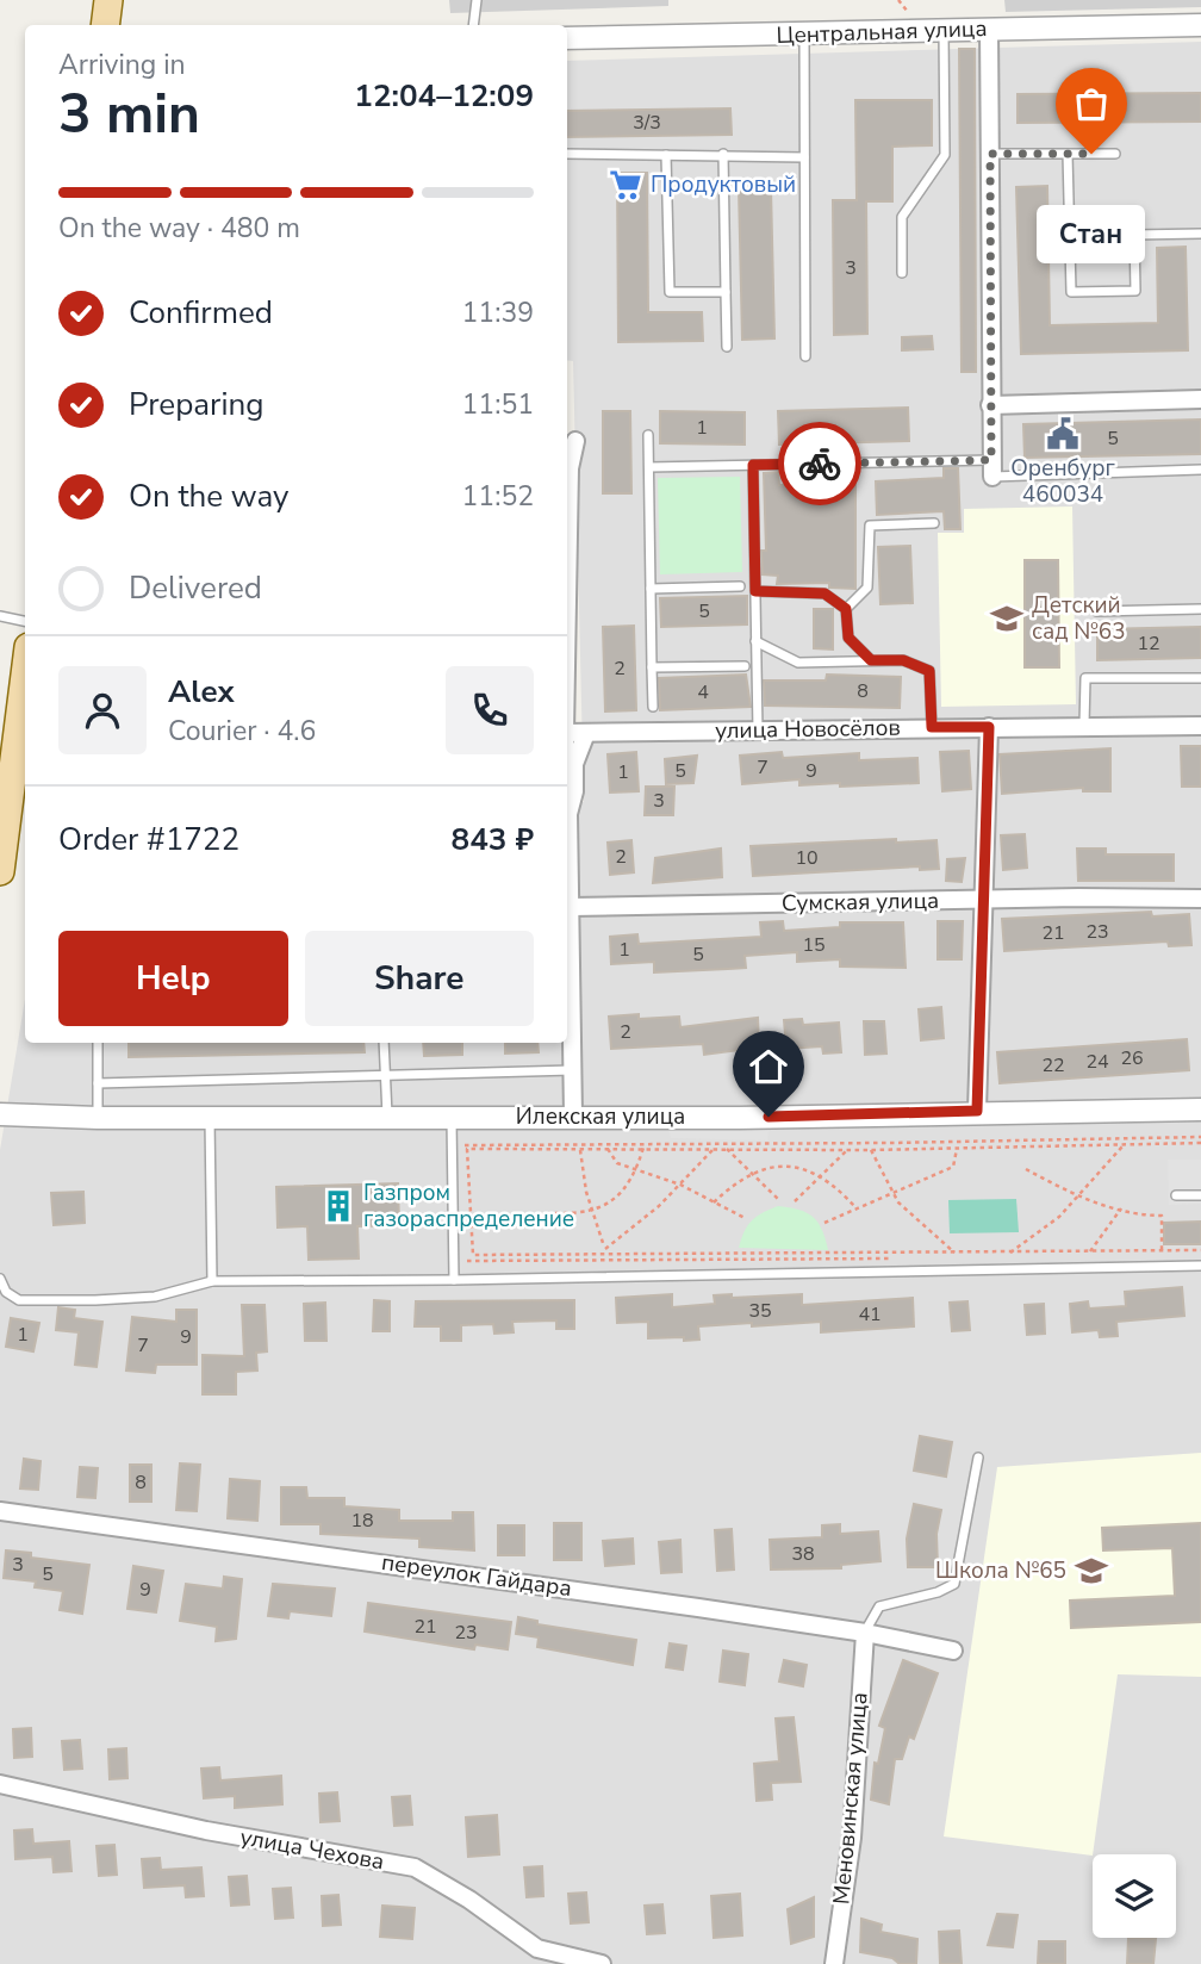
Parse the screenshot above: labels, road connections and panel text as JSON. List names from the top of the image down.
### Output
{
  "streets": {
    "street": [
      "Центральная улица",
      "улица Новосёлов",
      "Сумская улица",
      "Илекская улица",
      "переулок Гайдара",
      "Меновинская улица",
      "улица Чехова"
    ]
  },
  "crossings": [
    ["переулок Гайдара", "Меновинская улица"]
  ],
  "places": {
    "other": ["Стан"],
    "supermarket": ["Продуктовый"],
    "public building": ["Оренбург 460034"],
    "school or university": ["Детский сад №63", "Школа №65"],
    "building": ["Газпром газораспределение"]
  },
  "house_numbers": [
    "3/3",
    "3",
    "1",
    "5",
    "5",
    "12",
    "2",
    "8",
    "4",
    "7",
    "5",
    "9",
    "1",
    "3",
    "2",
    "10",
    "23",
    "21",
    "15",
    "1",
    "5",
    "2",
    "26",
    "24",
    "22",
    "35",
    "41",
    "1",
    "9",
    "7",
    "8",
    "18",
    "38",
    "3",
    "5",
    "9",
    "21",
    "23"
  ],
  "page": {
    "heading": ["3 min", "Arriving in", "12:04–12:09"],
    "panel": [
      "Alex",
      "Courier · 4.6",
      "Order #1722",
      "843 ₽"
    ],
    "bar": "On the way · 480 m",
    "bubble": "Стан",
    "list": [
      ["Confirmed", "11:39"],
      ["Preparing", "11:51"],
      ["On the way", "11:52"],
      "Delivered"
    ],
    "buttons": ["Help", "Share"]
  }
}
